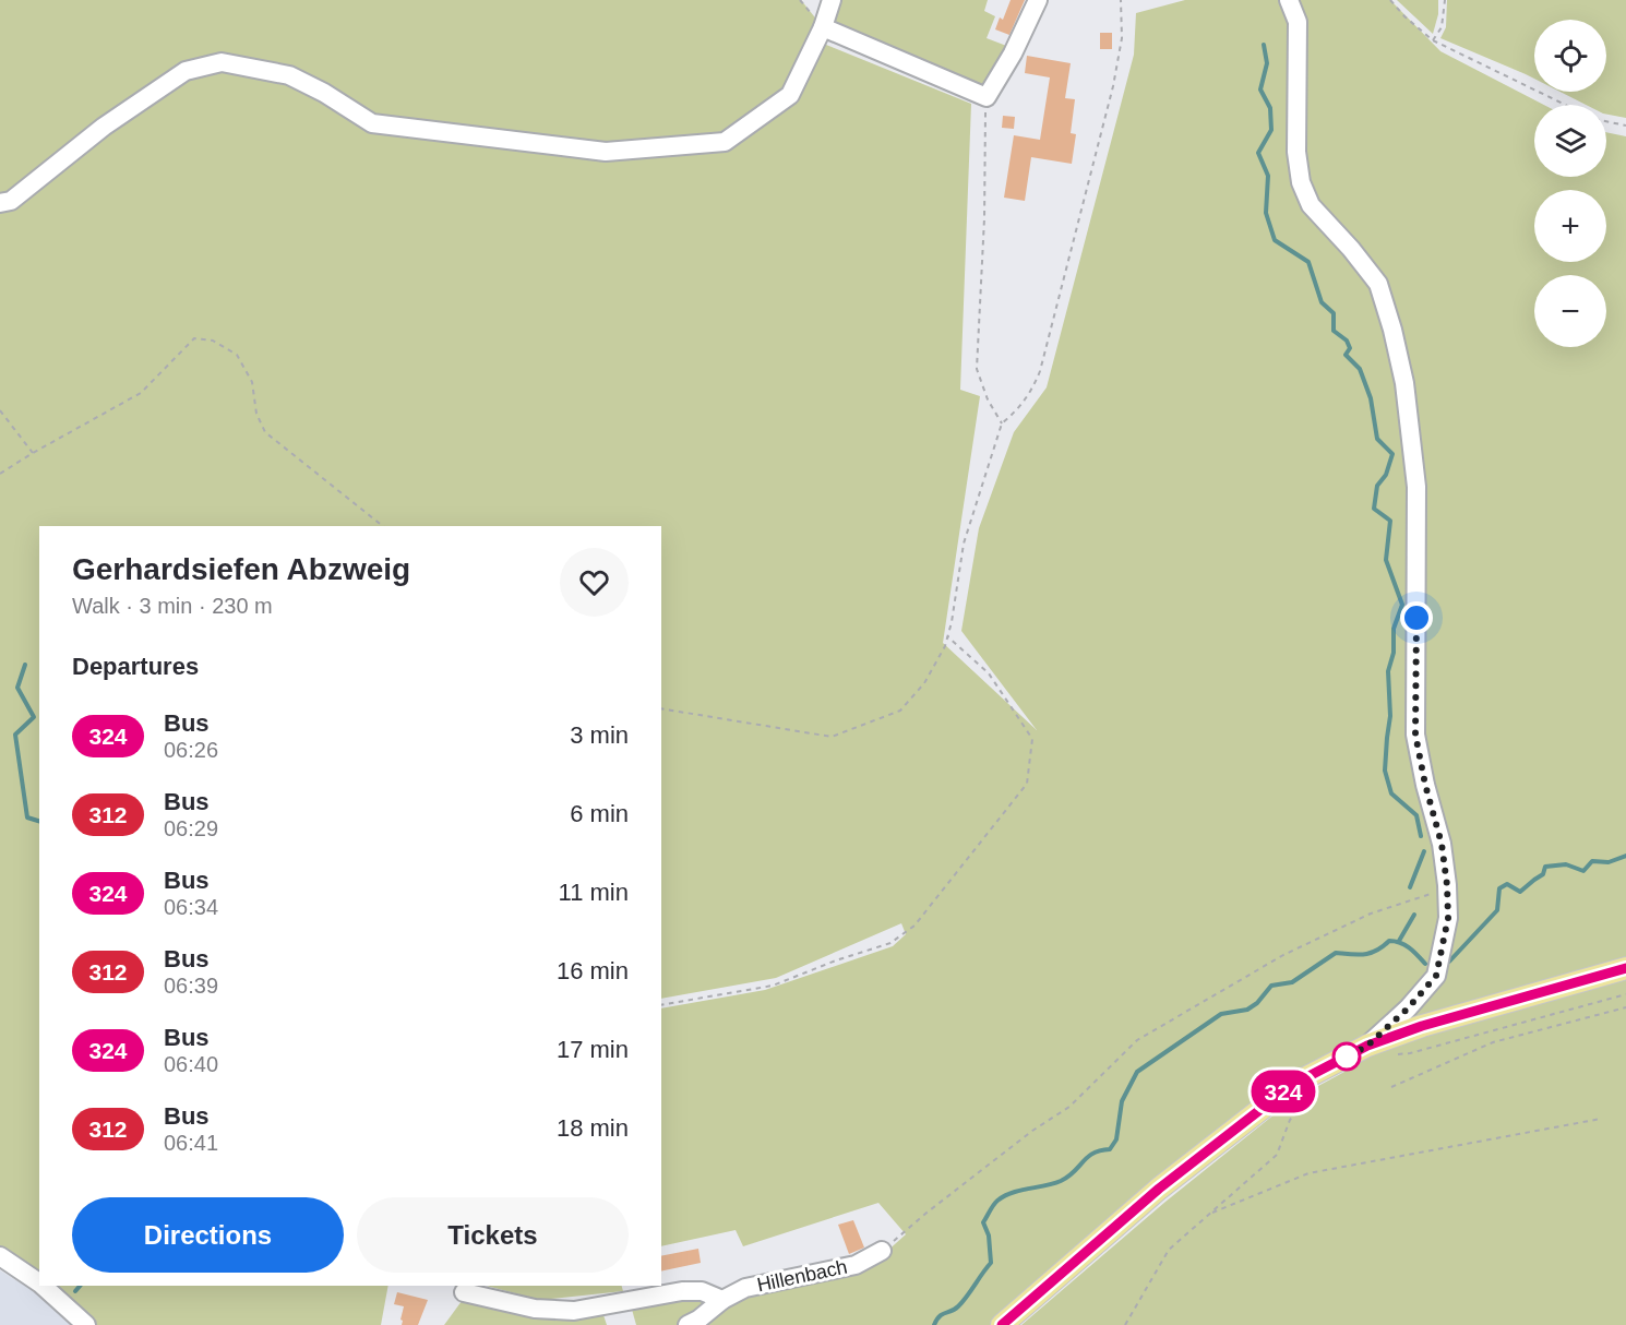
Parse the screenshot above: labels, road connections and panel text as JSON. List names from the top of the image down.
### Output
{
  "streets": {
    "street": ["Hillenbach"]
  },
  "lines": ["bus line 324"],
  "page": {
    "on_map": "324",
    "map_buttons": ["+", "−"],
    "heading": [
      ["Gerhardsiefen Abzweig", "Walk · 3 min · 230 m"],
      "Departures"
    ],
    "list": [
      {
        "mark": "324",
        "name": "Bus",
        "note": "06:26",
        "value": "3 min"
      },
      {
        "mark": "312",
        "name": "Bus",
        "note": "06:29",
        "value": "6 min"
      },
      {
        "mark": "324",
        "name": "Bus",
        "note": "06:34",
        "value": "11 min"
      },
      {
        "mark": "312",
        "name": "Bus",
        "note": "06:39",
        "value": "16 min"
      },
      {
        "mark": "324",
        "name": "Bus",
        "note": "06:40",
        "value": "17 min"
      },
      {
        "mark": "312",
        "name": "Bus",
        "note": "06:41",
        "value": "18 min"
      }
    ],
    "buttons": ["Directions", "Tickets"]
  }
}
